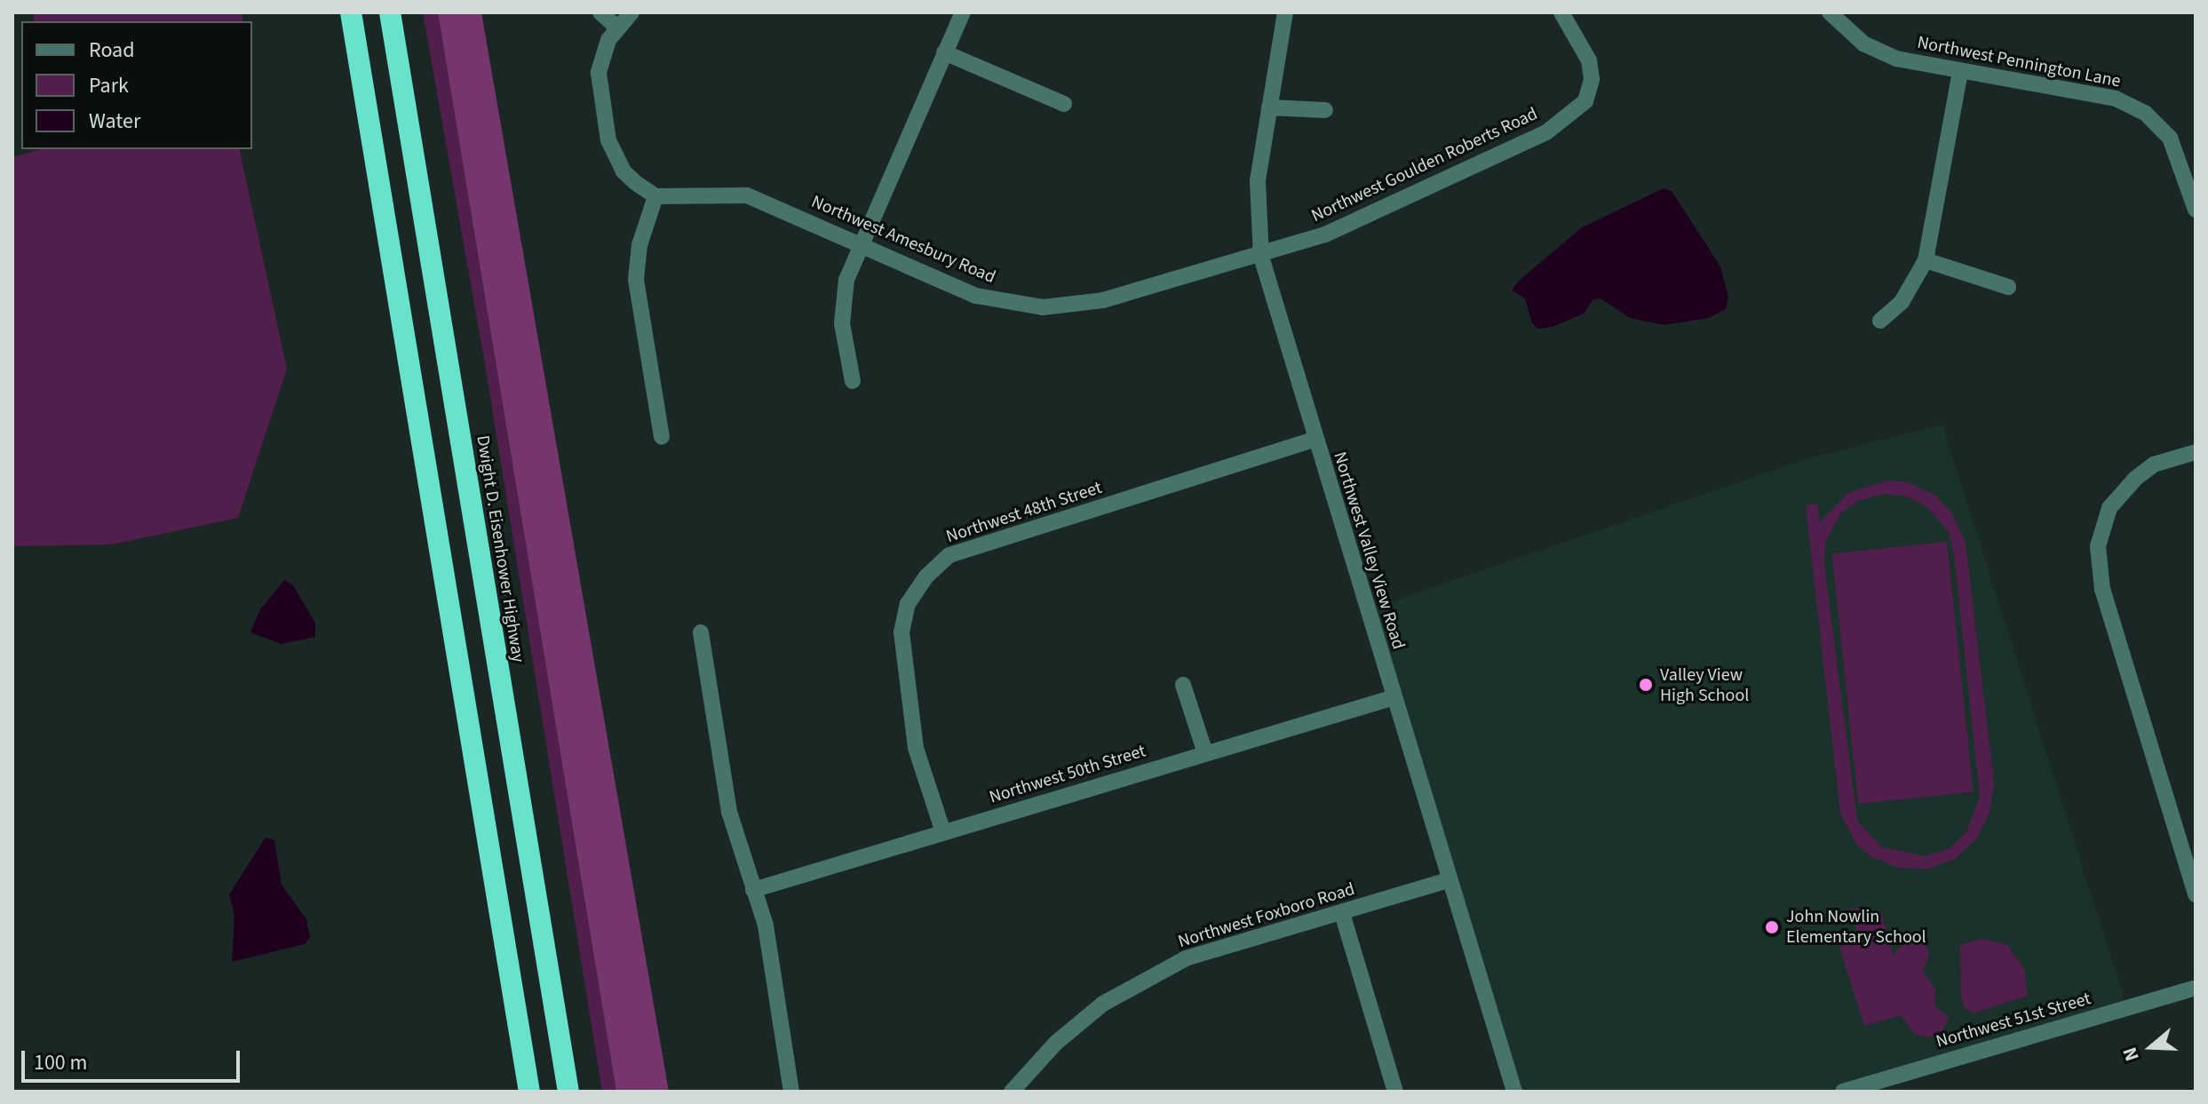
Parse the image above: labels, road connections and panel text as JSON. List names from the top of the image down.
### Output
{
  "streets": {
    "highway": ["Dwight D. Eisenhower Highway"],
    "street": [
      "Northwest Pennington Lane",
      "Northwest Goulden Roberts Road",
      "Northwest Amesbury Road",
      "Northwest 48th Street",
      "Northwest Valley View Road",
      "Northwest 50th Street",
      "Northwest Foxboro Road",
      "Northwest 51st Street"
    ]
  },
  "crossings": [
    ["Northwest Goulden Roberts Road", "Northwest Amesbury Road"],
    ["Northwest Goulden Roberts Road", "Northwest Valley View Road"],
    ["Northwest Amesbury Road", "Northwest Valley View Road"],
    ["Northwest 48th Street", "Northwest Valley View Road"],
    ["Northwest 48th Street", "Northwest 50th Street"],
    ["Northwest Valley View Road", "Northwest 50th Street"],
    ["Northwest Valley View Road", "Northwest Foxboro Road"]
  ],
  "places": ["Valley View High School", "John Nowlin Elementary School"],
  "legend": ["Road", "Park", "Water"],
  "scale_bar": "100 m",
  "north": "left"
}
